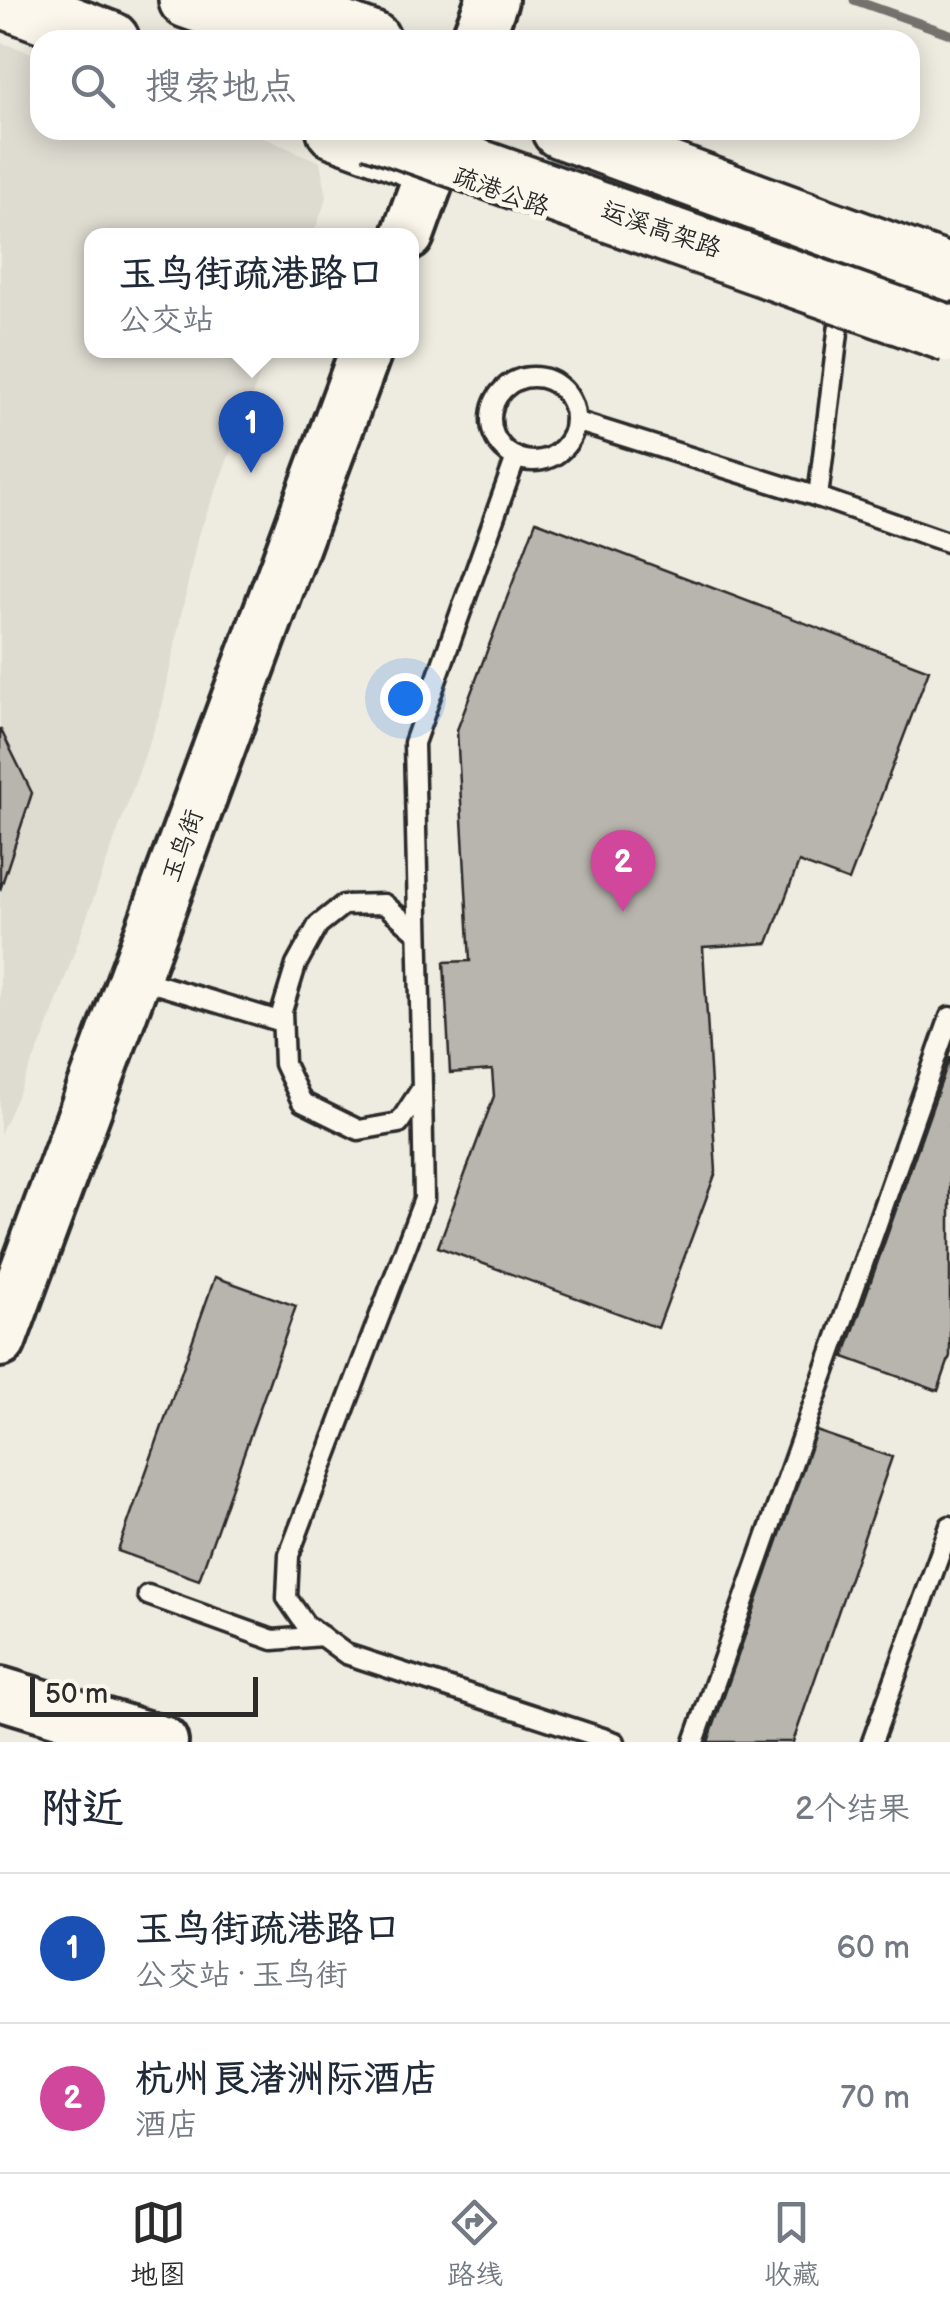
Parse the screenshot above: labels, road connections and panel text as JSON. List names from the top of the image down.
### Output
{
  "streets": {
    "main road": ["疏港公路", "运溪高架路"],
    "street": ["玉鸟街"]
  },
  "scale_bar": "50 m",
  "page": {
    "search": "搜索地点",
    "popup": ["玉鸟街疏港路口", "公交站"],
    "pins": ["1", "2"],
    "scale": "50 m",
    "heading": ["附近", "2个结果"],
    "list": [
      {
        "mark": "1",
        "name": "玉鸟街疏港路口",
        "note": "公交站 · 玉鸟街",
        "value": "60 m"
      },
      {
        "mark": "2",
        "name": "杭州良渚洲际酒店",
        "note": "酒店",
        "value": "70 m"
      }
    ],
    "nav": ["地图", "路线", "收藏"]
  }
}
